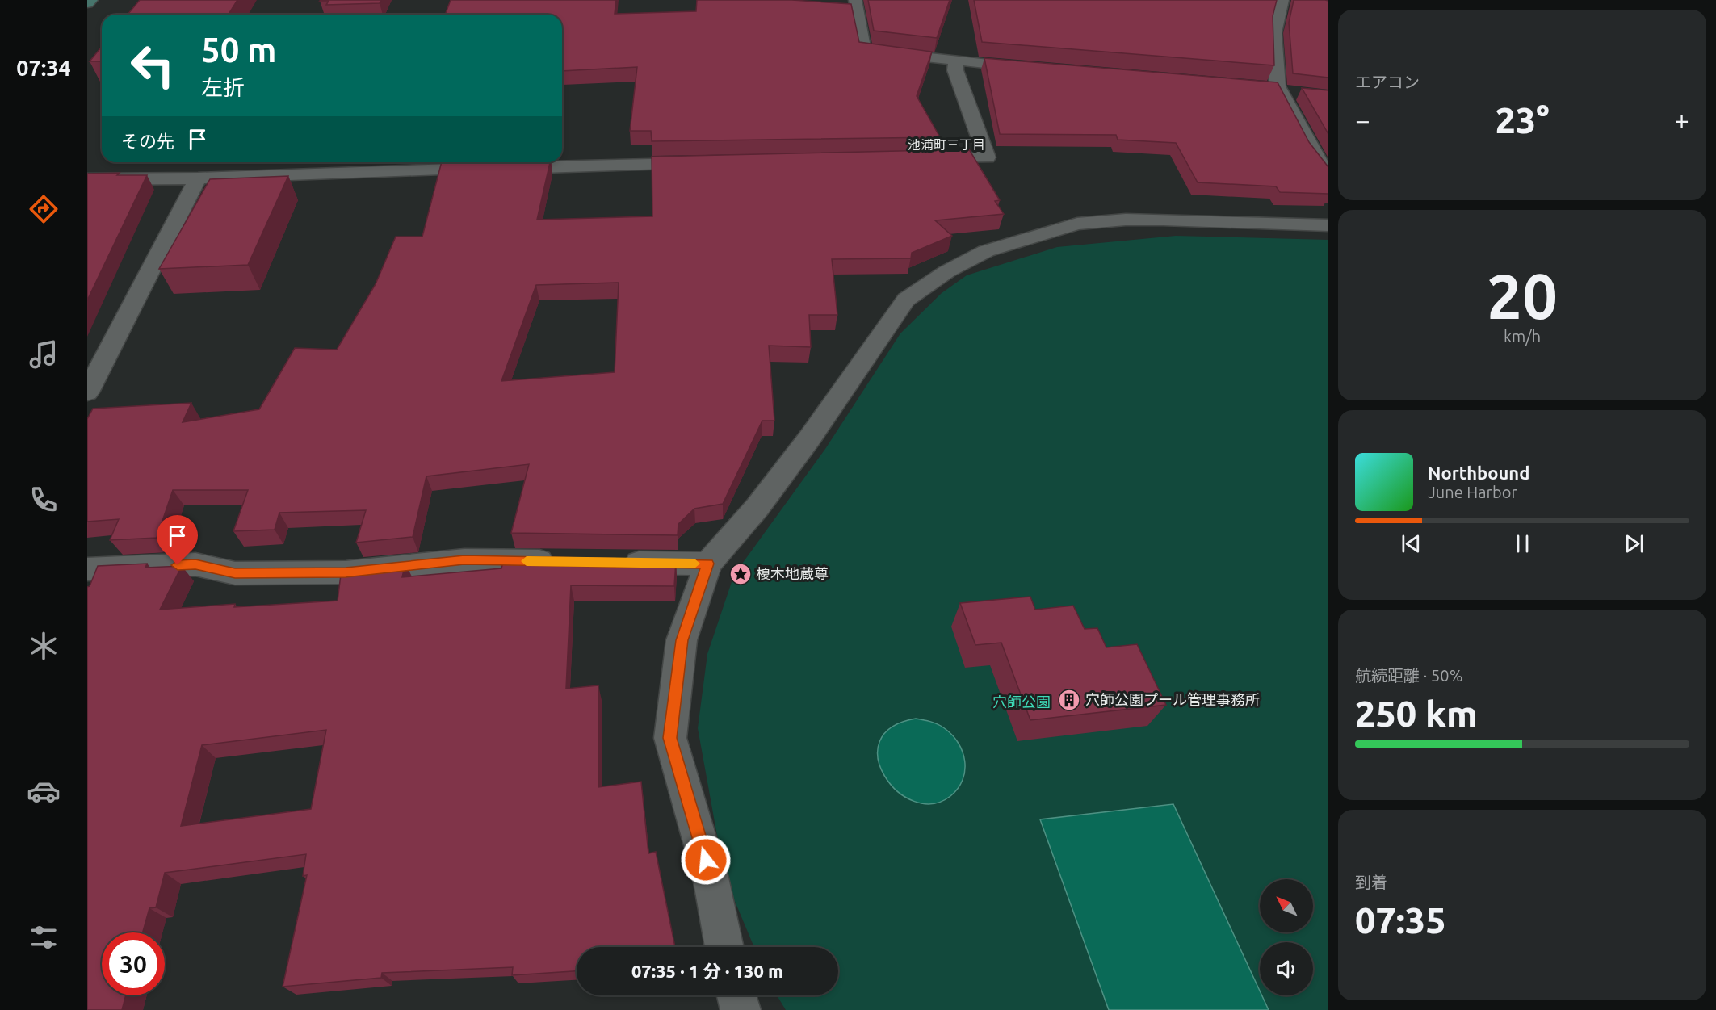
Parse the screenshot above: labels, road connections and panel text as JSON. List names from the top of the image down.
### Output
{
  "districts": ["池浦町三丁目"],
  "parks": ["穴師公園"],
  "places": {
    "place": ["榎木地蔵尊"],
    "building": ["穴師公園プール管理事務所"]
  },
  "north": "top left",
  "page": {
    "tabs": "07:34",
    "tile": [
      "エアコン",
      ["20", "km/h"],
      ["航続距離 · 50%", "250 km"],
      ["到着", "07:35"]
    ],
    "turn": ["50 m", "左折"],
    "heat": ["−", "23°", "+"],
    "then": "その先",
    "song": ["Northbound", "June Harbor"],
    "limit": "30",
    "trip": "07:35 · 1 分 · 130 m"
  }
}
